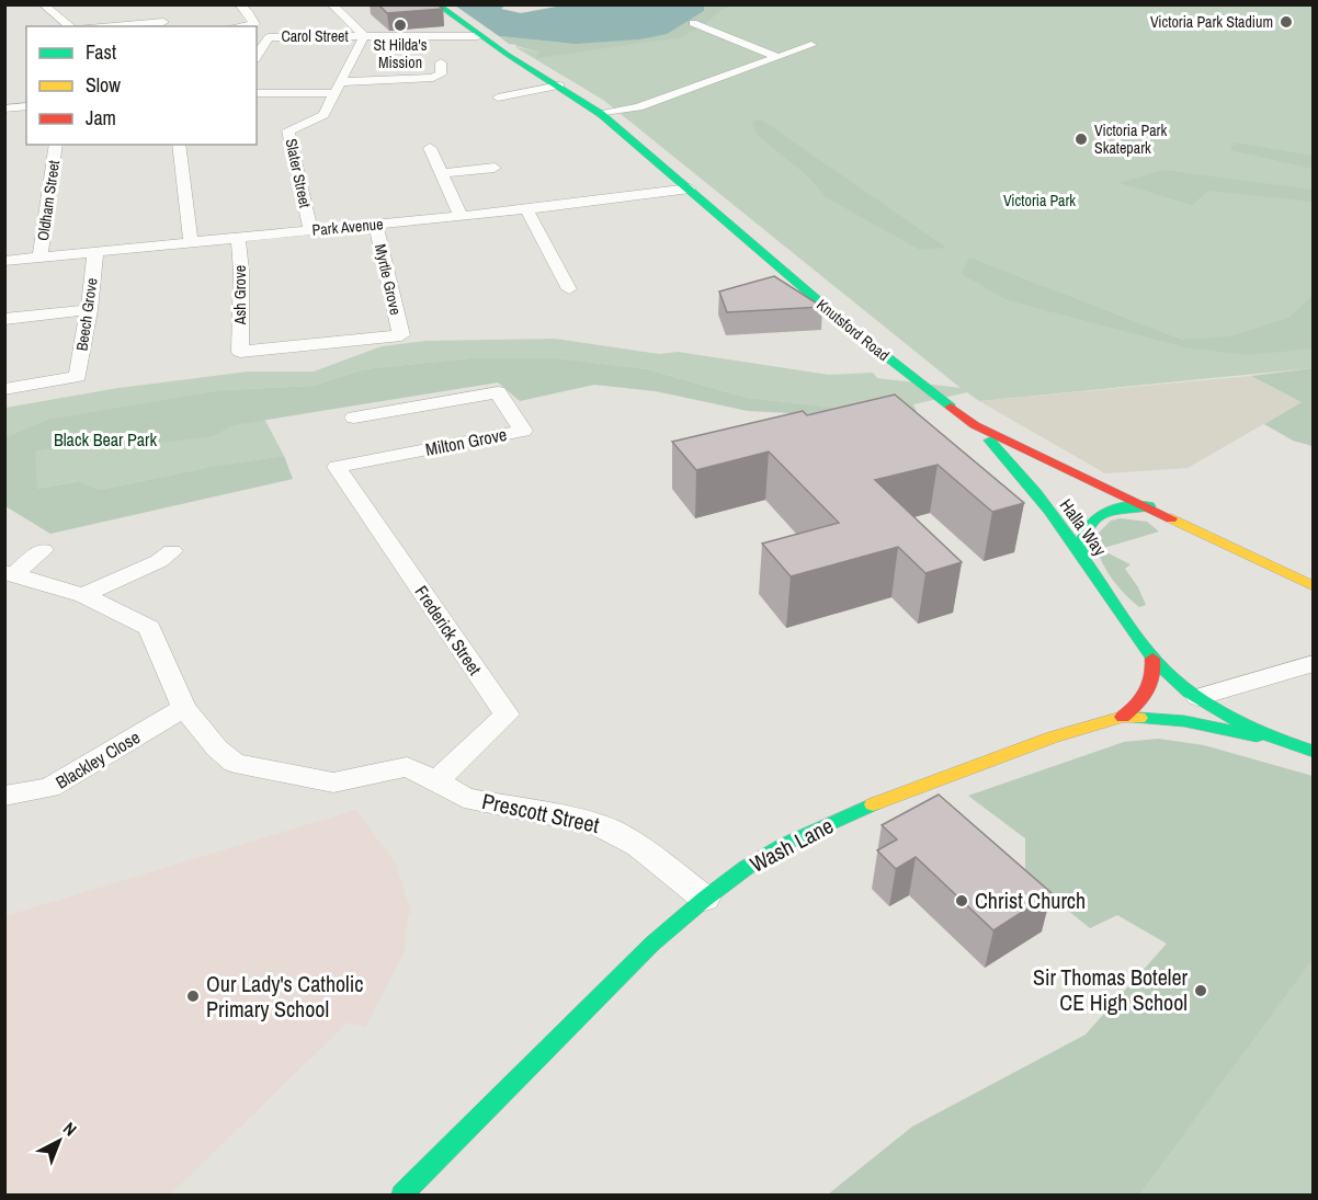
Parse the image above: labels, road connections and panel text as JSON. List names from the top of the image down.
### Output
{
  "streets": {
    "main road": ["Knutsford Road", "Halla Way", "Wash Lane"],
    "street": [
      "Carol Street",
      "Slater Street",
      "Oldham Street",
      "Park Avenue",
      "Myrtle Grove",
      "Ash Grove",
      "Beech Grove",
      "Milton Grove",
      "Frederick Street",
      "Blackley Close",
      "Prescott Street"
    ]
  },
  "crossings": [
    ["Carol Street", "Slater Street"],
    ["Carol Street", "Knutsford Road"],
    ["Slater Street", "Park Avenue"],
    ["Oldham Street", "Park Avenue"],
    ["Park Avenue", "Myrtle Grove"],
    ["Park Avenue", "Ash Grove"],
    ["Park Avenue", "Beech Grove"],
    ["Park Avenue", "Knutsford Road"],
    ["Myrtle Grove", "Ash Grove"],
    ["Knutsford Road", "Halla Way"],
    ["Milton Grove", "Frederick Street"],
    ["Frederick Street", "Prescott Street"],
    ["Prescott Street", "Wash Lane"]
  ],
  "parks": ["Victoria Park", "Black Bear Park"],
  "places": [
    "Victoria Park Stadium",
    "St Hilda's Mission",
    "Victoria Park Skatepark",
    "Christ Church",
    "Sir Thomas Boteler CE High School",
    "Our Lady's Catholic Primary School"
  ],
  "legend": ["Fast", "Slow", "Jam"],
  "north": "top right"
}
